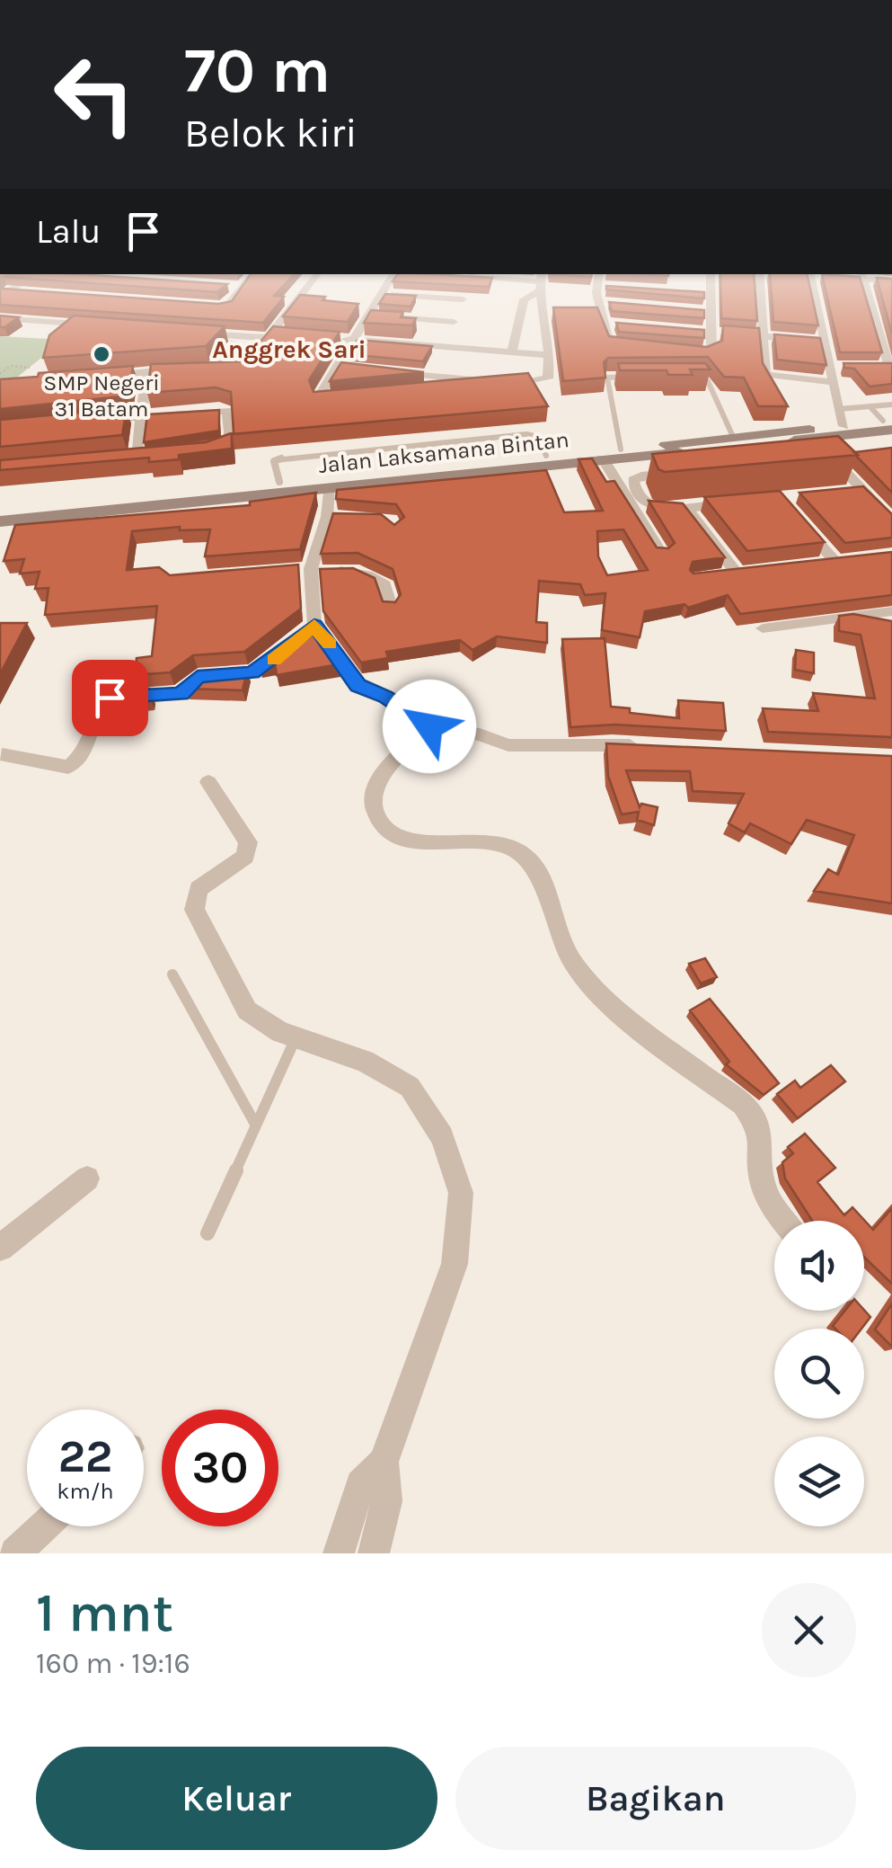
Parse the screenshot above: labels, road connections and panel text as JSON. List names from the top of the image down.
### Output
{
  "streets": {
    "main road": ["Jalan Laksamana Bintan"]
  },
  "districts": ["Anggrek Sari"],
  "places": ["SMP Negeri 31 Batam"],
  "page": {
    "turn": ["70 m", "Belok kiri"],
    "then": "Lalu",
    "speed": "22 km/h",
    "limit": "30",
    "heading": ["1 mnt", "160 m · 19:16"],
    "buttons": ["Keluar", "Bagikan"]
  }
}
